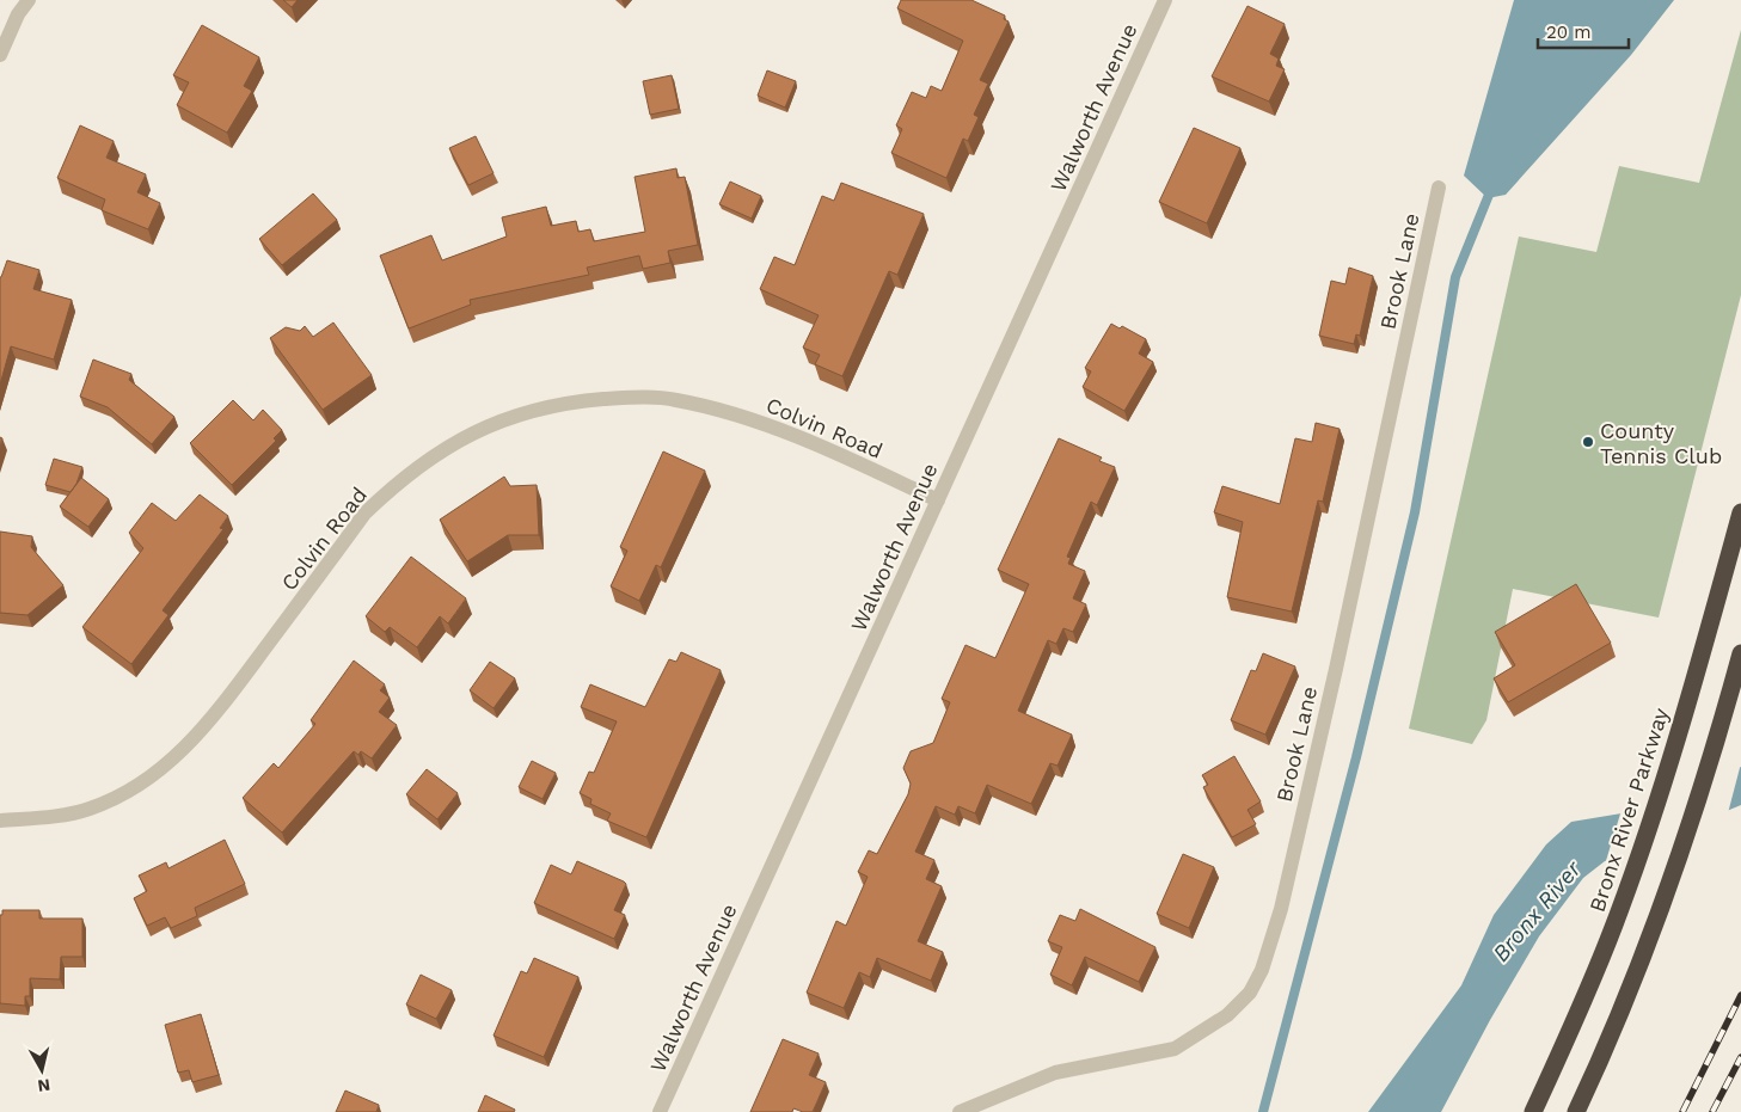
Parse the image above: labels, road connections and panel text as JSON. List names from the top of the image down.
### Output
{
  "streets": {
    "highway": ["Bronx River Parkway"],
    "street": ["Walworth Avenue", "Brook Lane", "Colvin Road"]
  },
  "crossings": [
    ["Walworth Avenue", "Colvin Road"]
  ],
  "water": ["Bronx River"],
  "places": ["County Tennis Club"],
  "scale_bar": "20 m",
  "north": "bottom"
}
